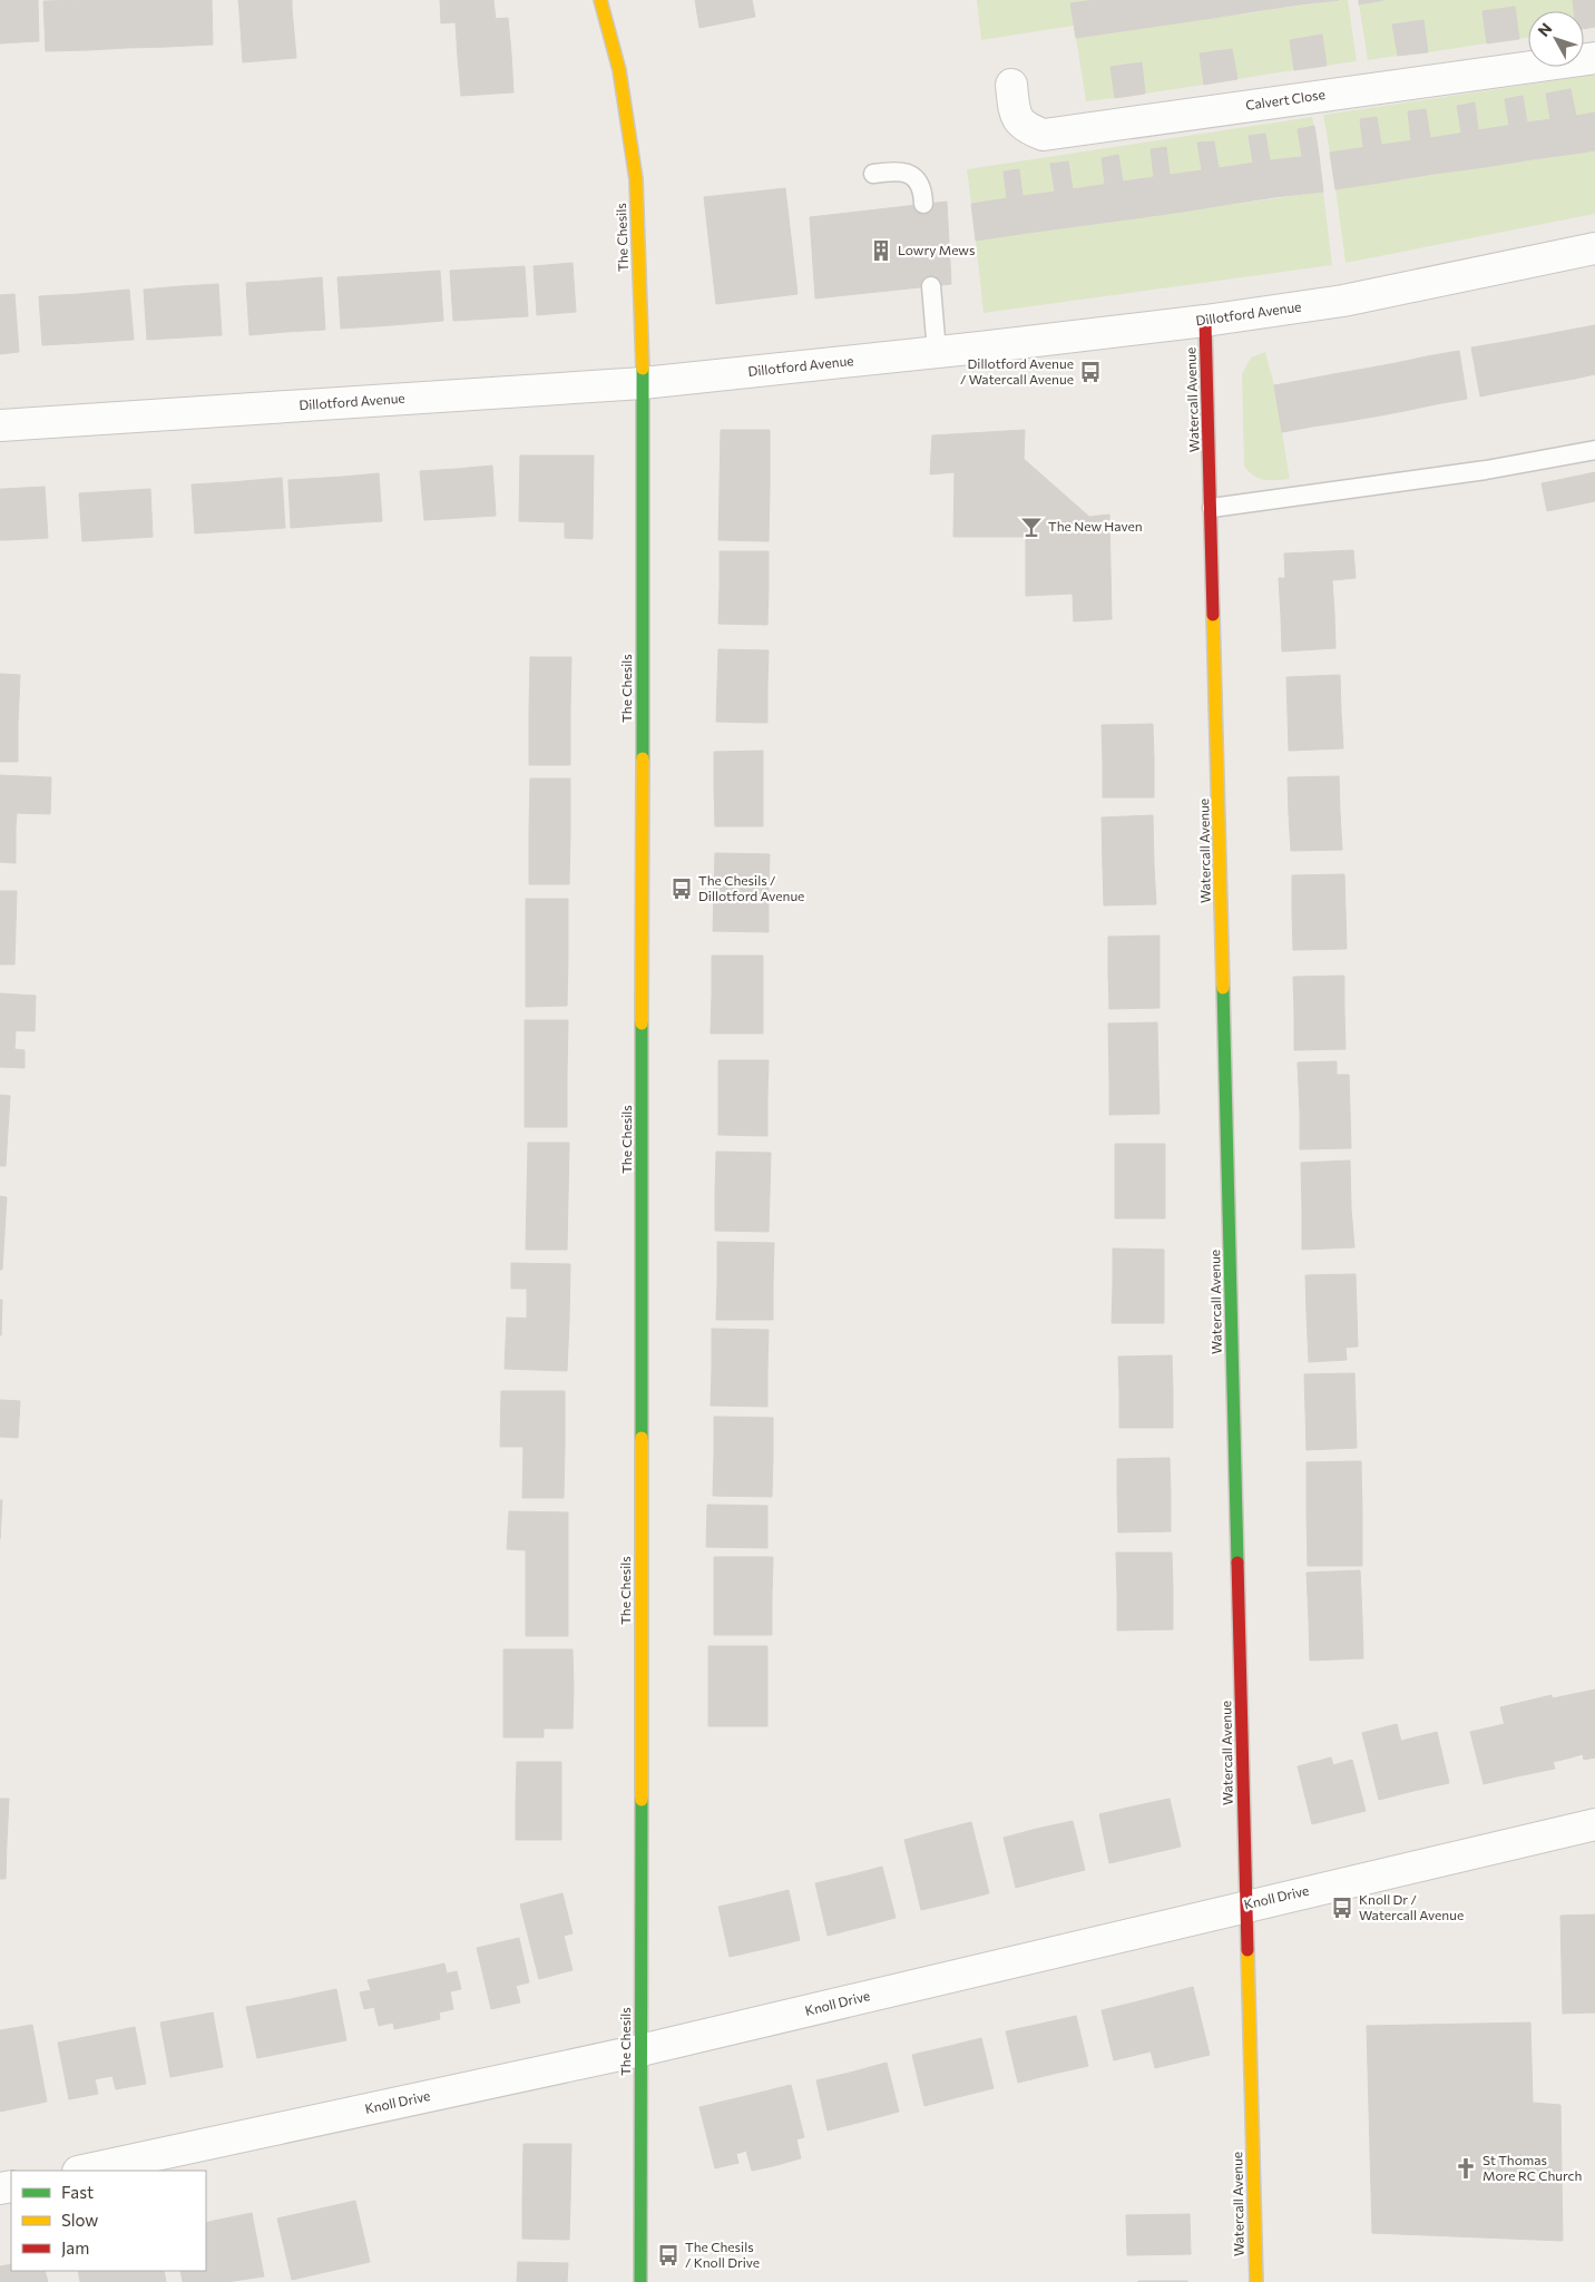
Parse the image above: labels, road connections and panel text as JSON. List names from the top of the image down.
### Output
{
  "streets": {
    "street": [
      "Calvert Close",
      "The Chesils",
      "Dillotford Avenue",
      "Watercall Avenue",
      "Knoll Drive"
    ]
  },
  "crossings": [
    ["The Chesils", "Dillotford Avenue"],
    ["The Chesils", "Knoll Drive"],
    ["Dillotford Avenue", "Watercall Avenue"],
    ["Watercall Avenue", "Knoll Drive"]
  ],
  "places": {
    "building": ["Lowry Mews"],
    "bus stop": [
      "Dillotford Avenue / Watercall Avenue",
      "The Chesils / Dillotford Avenue",
      "Knoll Dr / Watercall Avenue",
      "The Chesils / Knoll Drive"
    ],
    "bar": ["The New Haven"],
    "church": ["St Thomas More RC Church"]
  },
  "legend": ["Fast", "Slow", "Jam"],
  "north": "top left"
}
